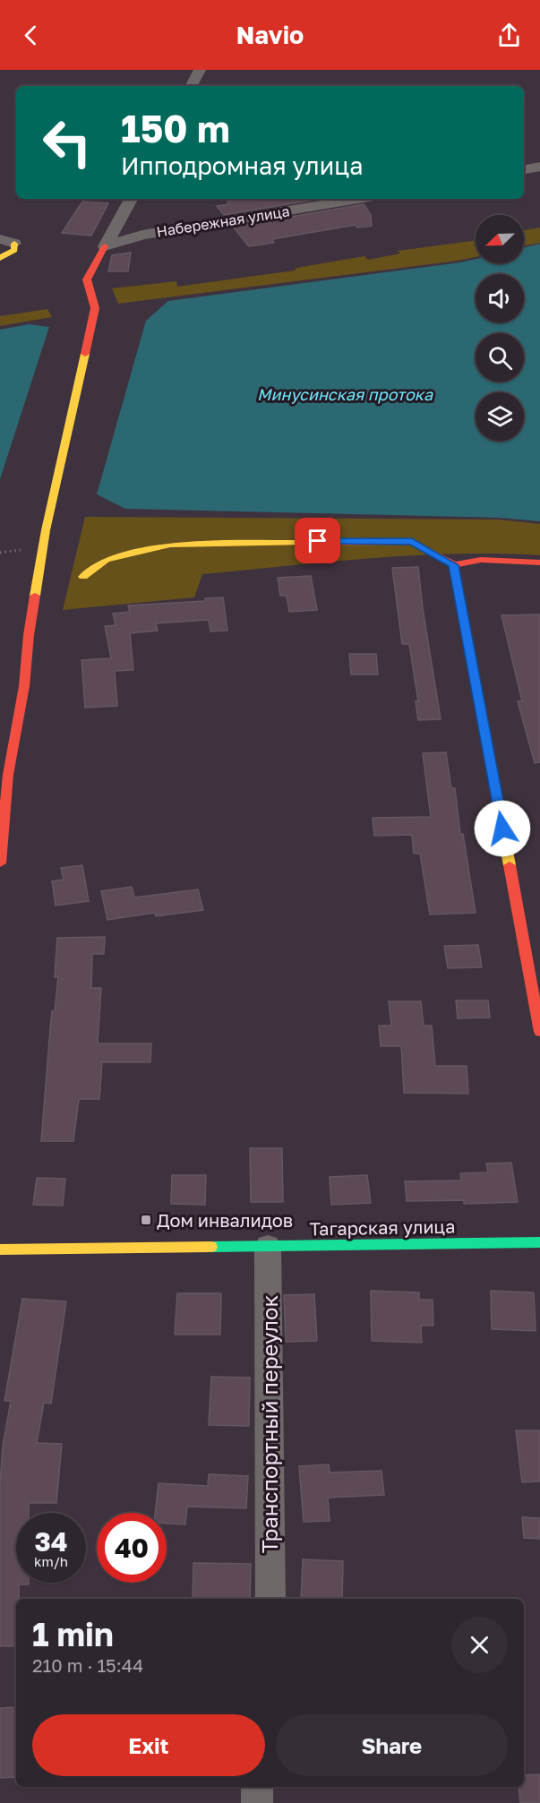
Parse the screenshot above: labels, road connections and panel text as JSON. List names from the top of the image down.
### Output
{
  "streets": {
    "street": ["Набережная улица", "Тагарская улица", "Транспортный переулок"]
  },
  "crossings": [
    ["Тагарская улица", "Транспортный переулок"]
  ],
  "water": ["Минусинская протока"],
  "places": {
    "transit": ["Дом инвалидов"]
  },
  "north": "bottom left",
  "page": {
    "header": "Navio",
    "turn": ["150 m", "Ипподромная улица"],
    "speed": "34 km/h",
    "limit": "40",
    "heading": ["1 min", "210 m · 15:44"],
    "buttons": ["Exit", "Share"]
  }
}
